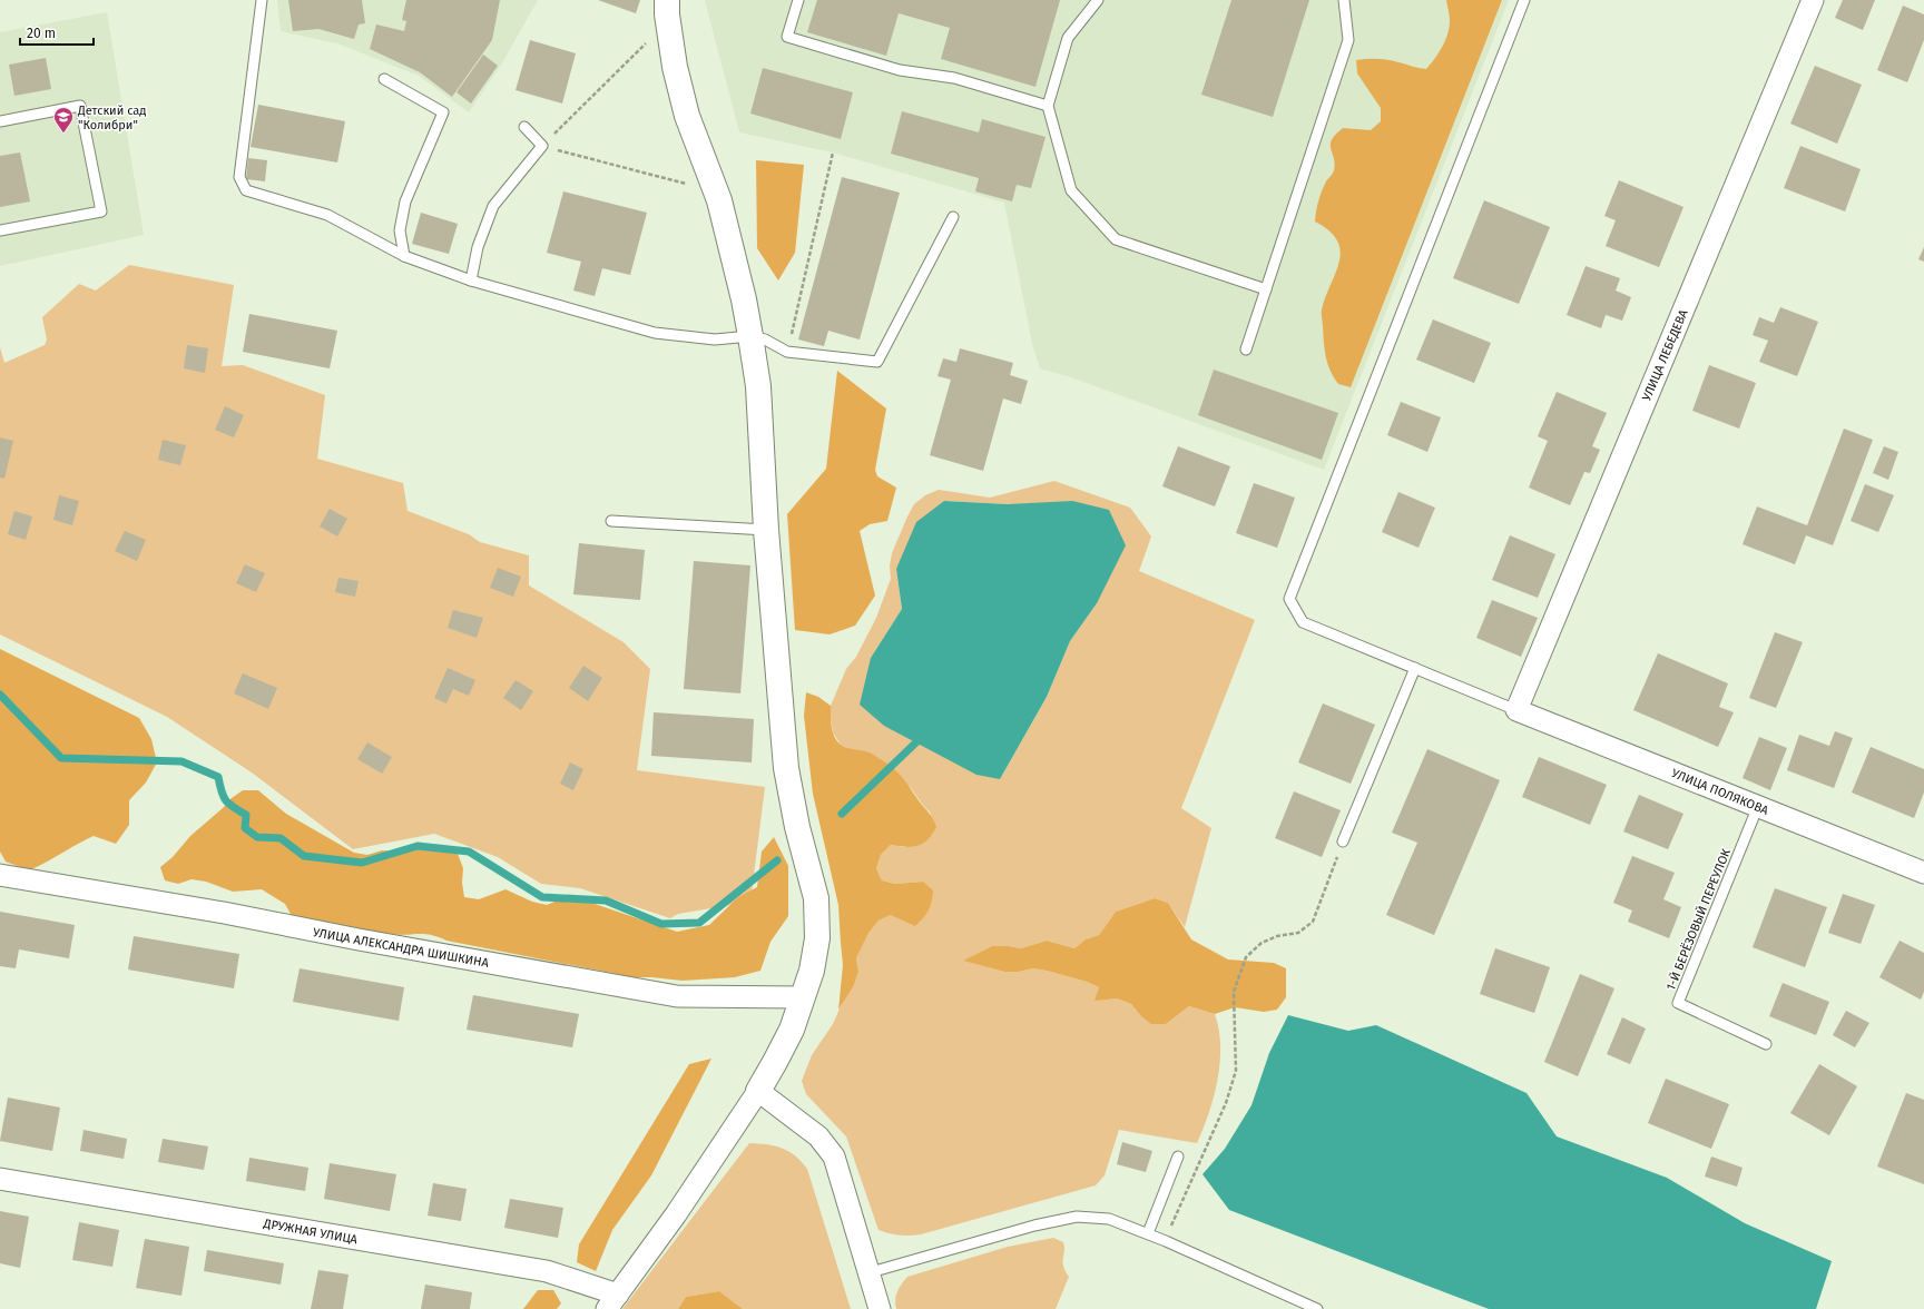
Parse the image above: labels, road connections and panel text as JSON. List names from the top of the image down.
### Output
{
  "streets": {
    "street": [
      "УЛИЦА ЛЕБЕДЕВА",
      "УЛИЦА ПОЛЯКОВА",
      "УЛИЦА АЛЕКСАНДРА ШИШКИНА",
      "ДРУЖНАЯ УЛИЦА"
    ],
    "lane": ["1-Й БЕРЁЗОВЫЙ ПЕРЕУЛОК"]
  },
  "crossings": [
    ["УЛИЦА ЛЕБЕДЕВА", "УЛИЦА ПОЛЯКОВА"],
    ["УЛИЦА ПОЛЯКОВА", "1-Й БЕРЁЗОВЫЙ ПЕРЕУЛОК"]
  ],
  "places": {
    "school or university": ["Детский сад \"Колибри\""]
  },
  "scale_bar": "20 m"
}
